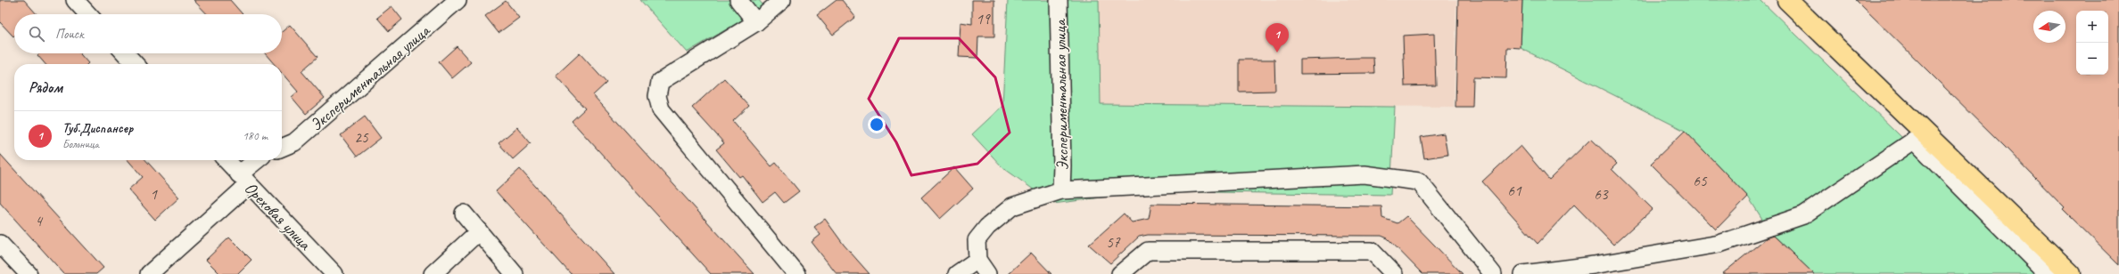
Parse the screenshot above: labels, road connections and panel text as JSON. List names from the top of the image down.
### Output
{
  "streets": {
    "street": ["Экспериментальная улица", "Ореховая улица"]
  },
  "house_numbers": [
    "19",
    "25",
    "65",
    "61",
    "1",
    "63",
    "4",
    "57"
  ],
  "north": "left",
  "page": {
    "map_buttons": ["+", "−"],
    "search": "Поиск",
    "pins": "1",
    "heading": "Рядом",
    "list": [
      {
        "mark": "1",
        "name": "Туб.Диспансер",
        "note": "Больница",
        "value": "180 m"
      }
    ]
  }
}
